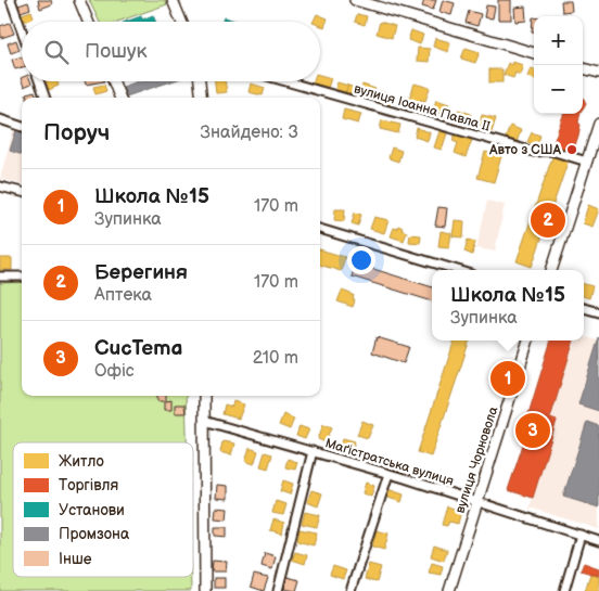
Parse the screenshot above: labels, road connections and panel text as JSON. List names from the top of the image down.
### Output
{
  "streets": {
    "main road": ["вулиця Чорновола"],
    "street": ["вулиця Іоанна Павла II", "Маґістратська вулиця"]
  },
  "crossings": [
    ["вулиця Чорновола", "Маґістратська вулиця"]
  ],
  "places": ["Авто з США"],
  "legend": [
    "Житло",
    "Торгівля",
    "Установи",
    "Промзона",
    "Інше"
  ],
  "page": {
    "map_buttons": ["+", "−"],
    "search": "Пошук",
    "heading": ["Поруч", "Знайдено: 3"],
    "list": [
      {
        "mark": "1",
        "name": "Школа №15",
        "note": "Зупинка",
        "value": "170 m"
      },
      {
        "mark": "2",
        "name": "Берегиня",
        "note": "Аптека",
        "value": "170 m"
      },
      {
        "mark": "3",
        "name": "CucTema",
        "note": "Офіс",
        "value": "210 m"
      }
    ],
    "pins": ["2", "1", "3"],
    "popup": ["Школа №15", "Зупинка"]
  }
}
